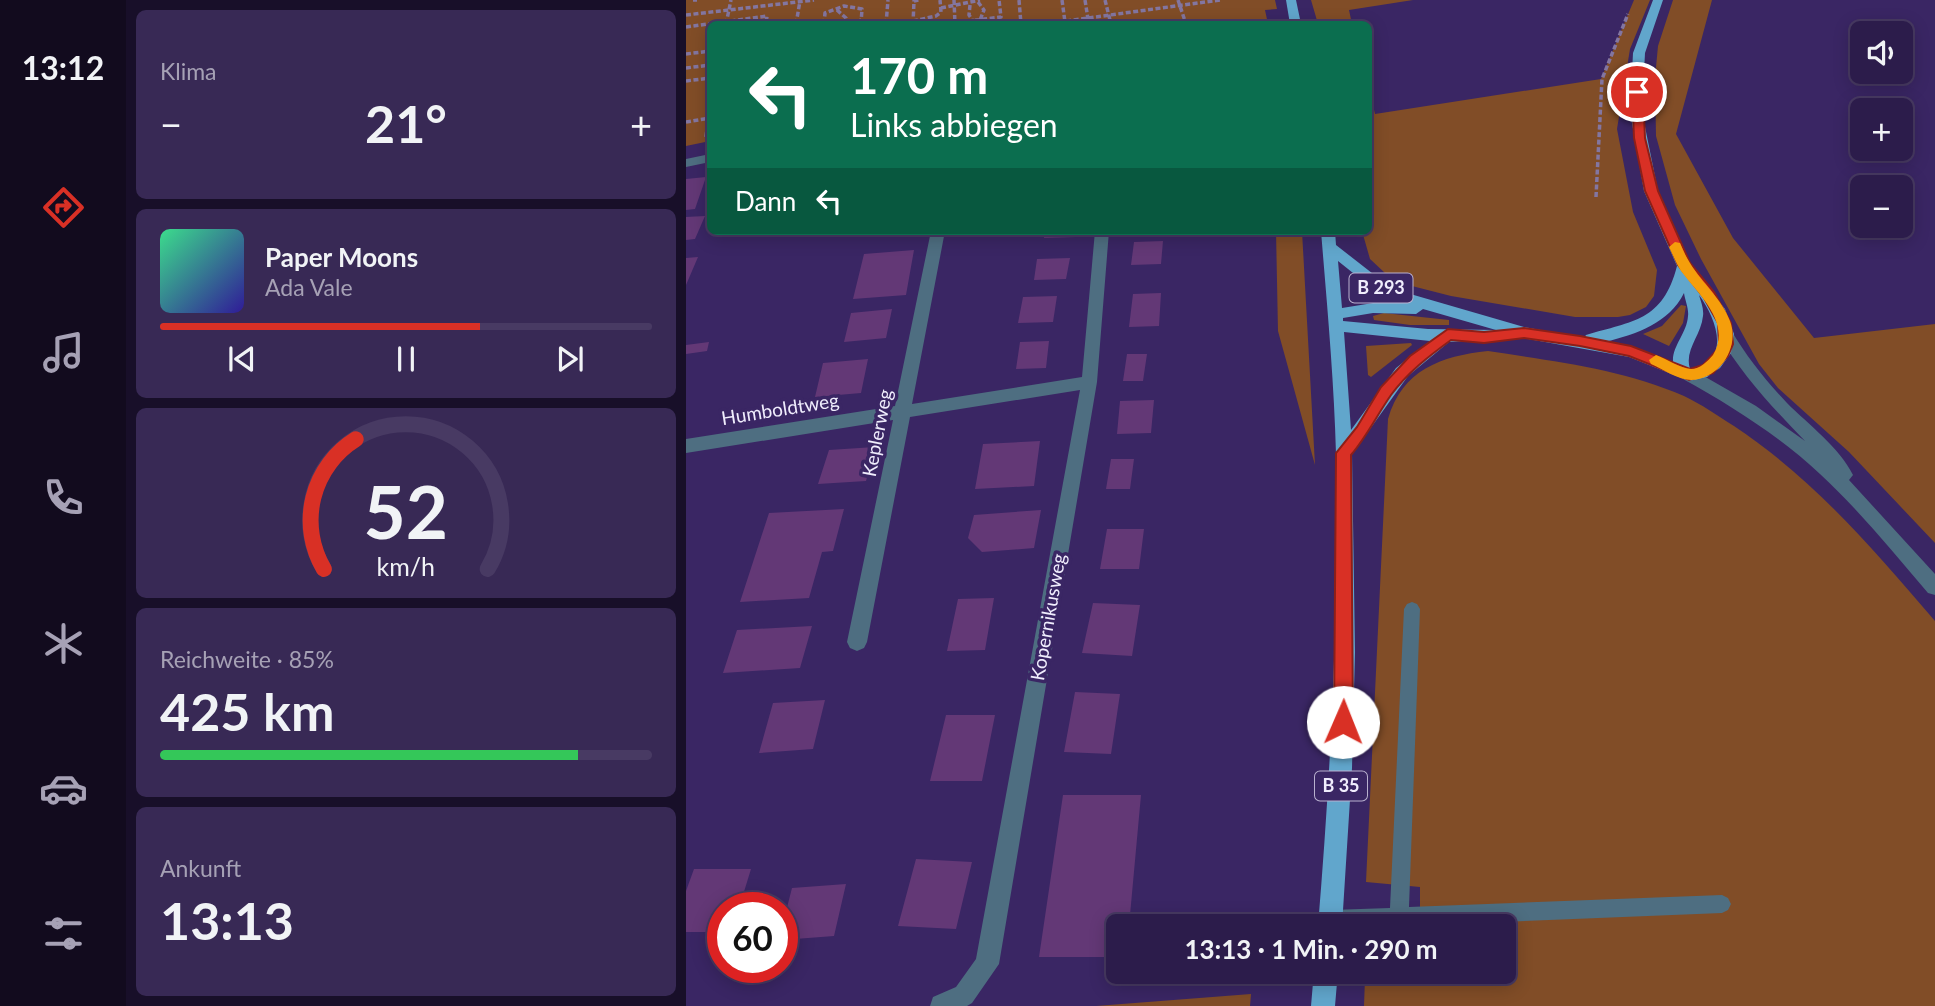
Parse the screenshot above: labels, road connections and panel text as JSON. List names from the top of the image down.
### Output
{
  "streets": {
    "main road": ["B 293", "B 35"],
    "street": ["Humboldtweg", "Keplerweg", "Kopernikusweg"]
  },
  "crossings": [
    ["B 293", "B 35"],
    ["Humboldtweg", "Keplerweg"],
    ["Humboldtweg", "Kopernikusweg"]
  ],
  "page": {
    "tabs": "13:12",
    "tile": [
      "Klima",
      ["Reichweite · 85%", "425 km"],
      ["Ankunft", "13:13"]
    ],
    "map_buttons": ["+", "−"],
    "turn": ["170 m", "Links abbiegen"],
    "heat": ["−", "21°", "+"],
    "then": "Dann",
    "song": ["Paper Moons", "Ada Vale"],
    "limit": "60",
    "trip": "13:13 · 1 Min. · 290 m",
    "gauge": ["52", "km/h"]
  }
}
